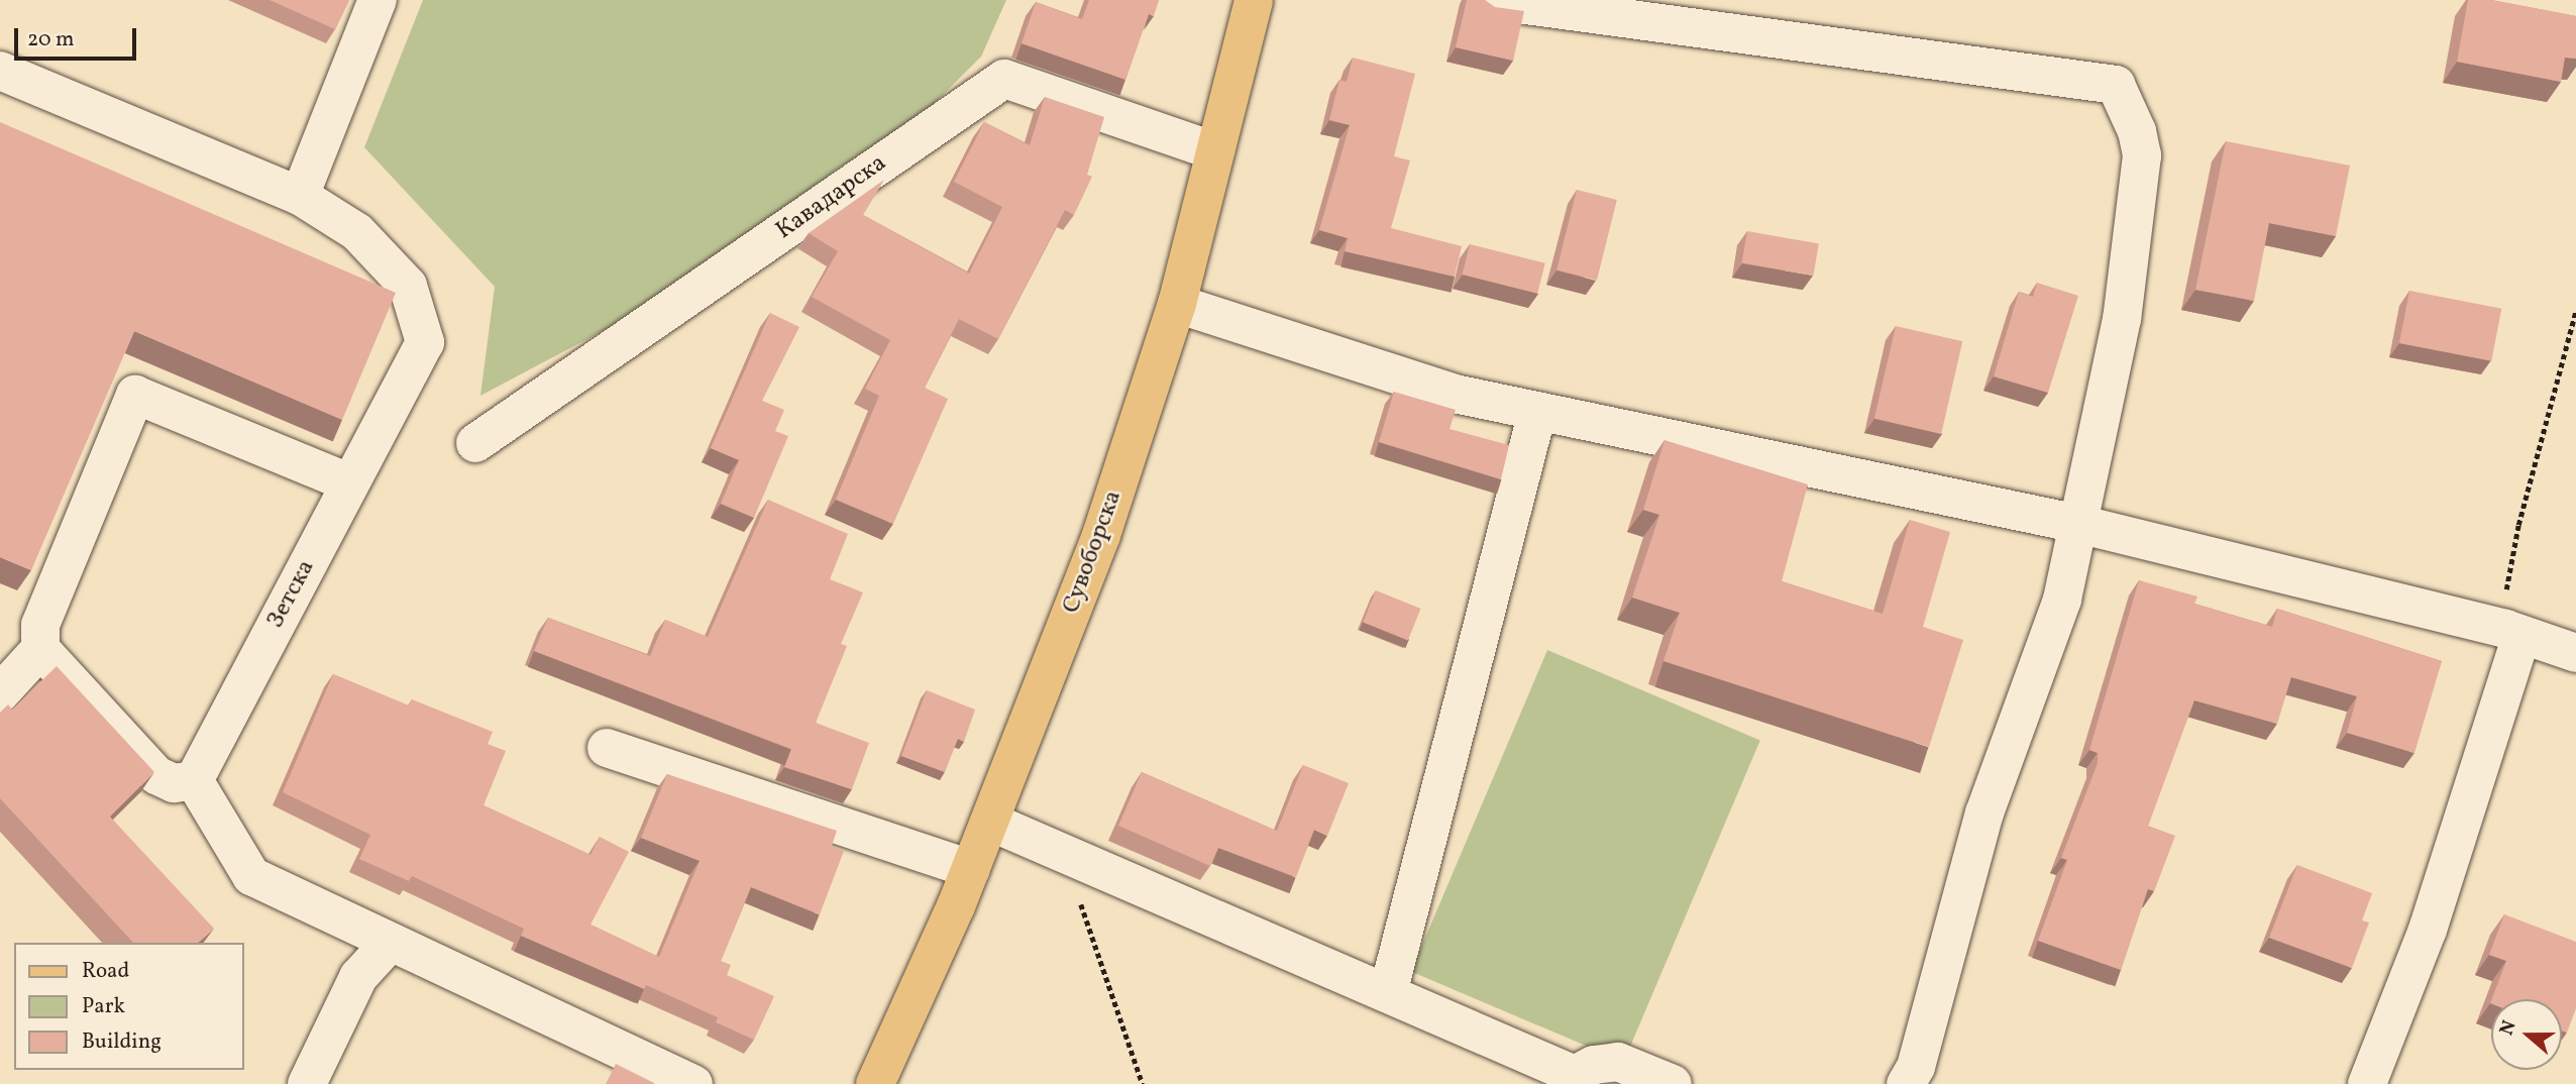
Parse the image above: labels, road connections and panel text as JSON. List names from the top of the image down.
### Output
{
  "streets": {
    "main road": ["Сувоборска"],
    "street": ["Кавадарска", "Зетска"]
  },
  "crossings": [
    ["Кавадарска", "Сувоборска"]
  ],
  "legend": ["Road", "Park", "Building"],
  "scale_bar": "20 m",
  "north": "left"
}
